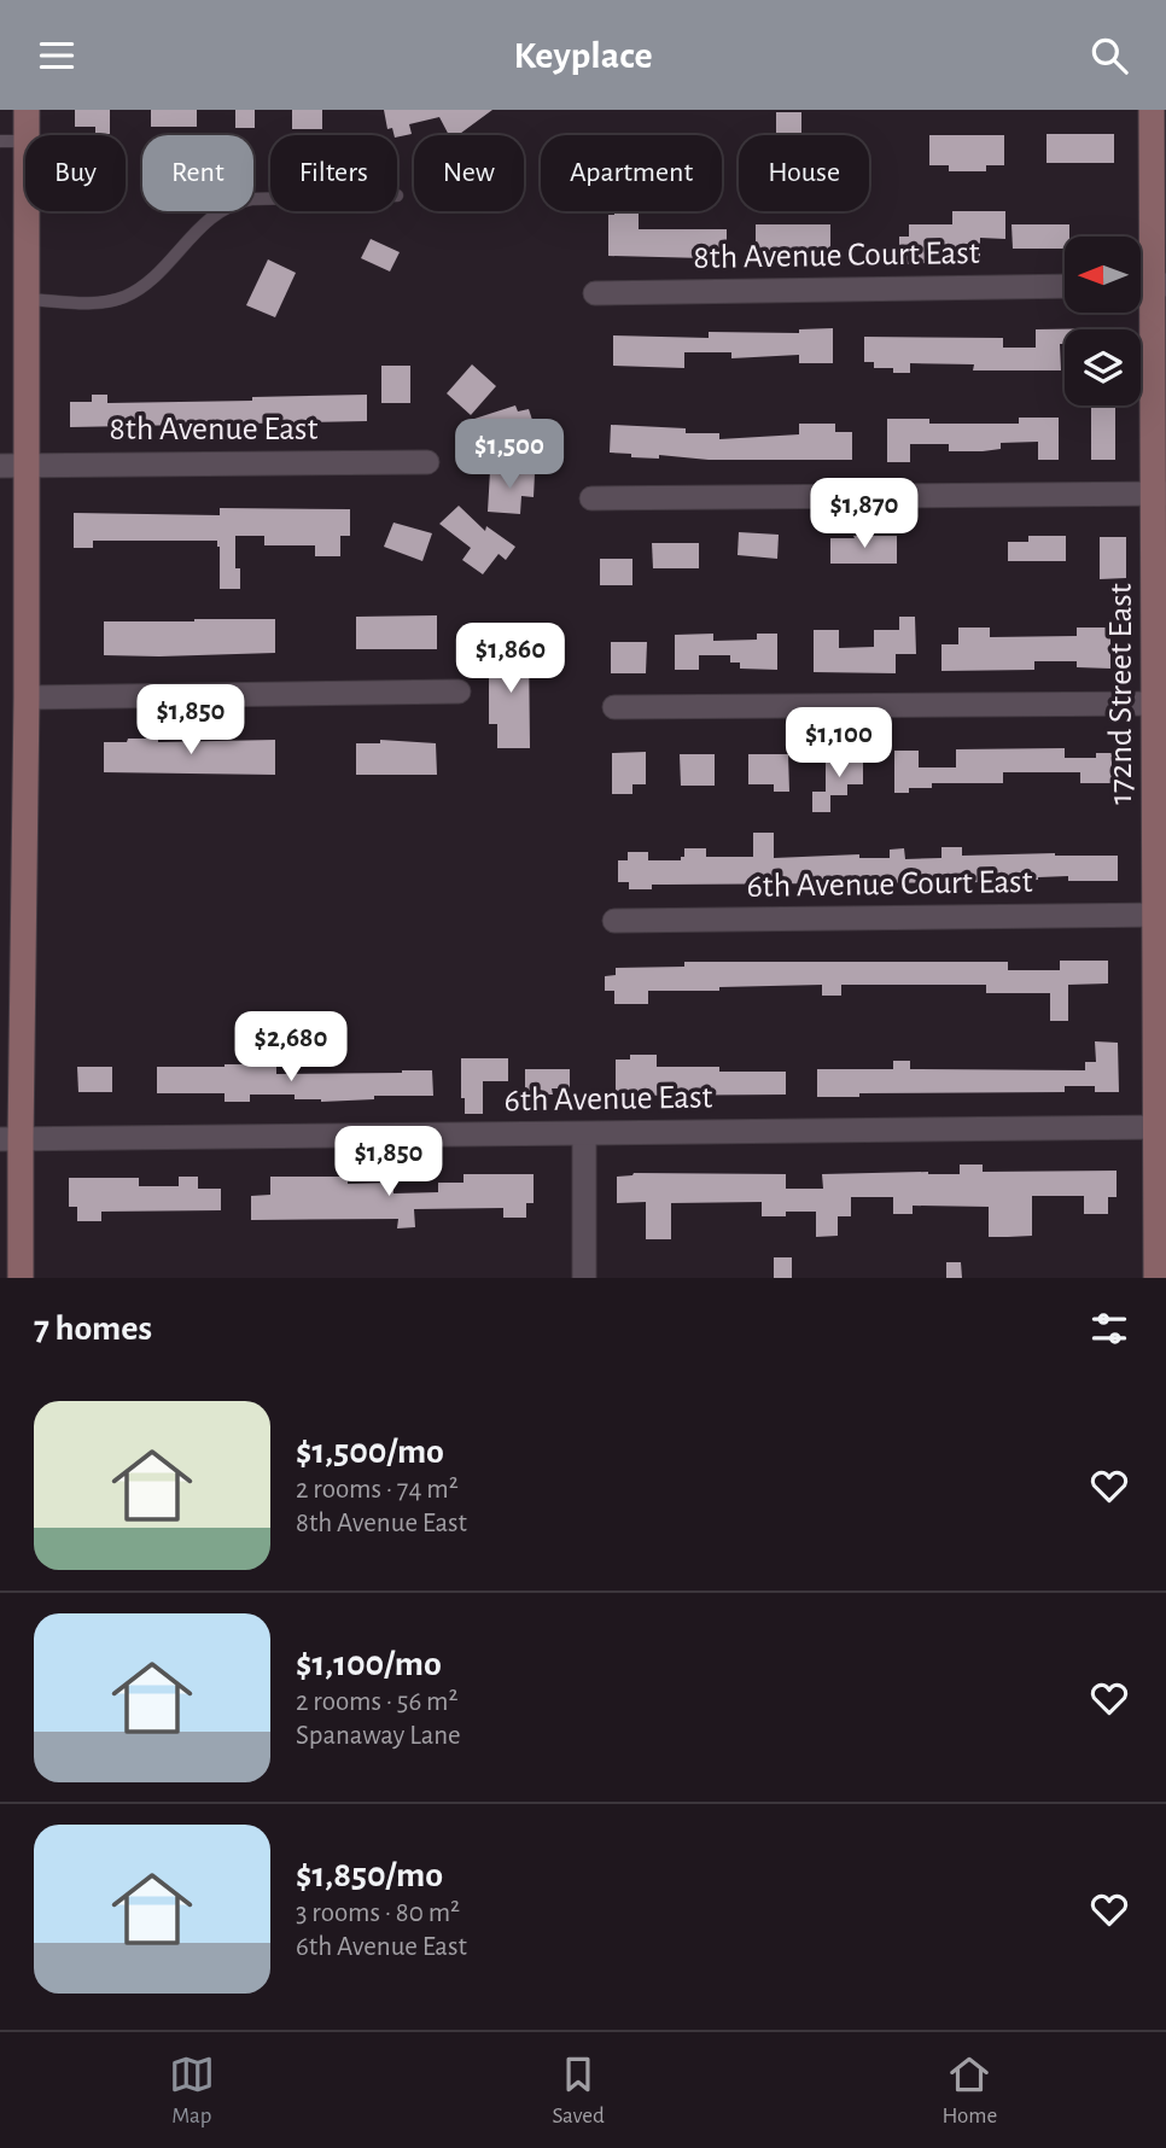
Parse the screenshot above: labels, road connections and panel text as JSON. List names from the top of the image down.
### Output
{
  "streets": {
    "street": [
      "8th Avenue Court East",
      "8th Avenue East",
      "172nd Street East",
      "6th Avenue Court East",
      "6th Avenue East"
    ]
  },
  "crossings": [
    ["172nd Street East", "6th Avenue Court East"],
    ["172nd Street East", "6th Avenue East"]
  ],
  "north": "left",
  "page": {
    "header": "Keyplace",
    "chip": [
      "Buy",
      "Rent",
      "Filters",
      "New",
      "Apartment",
      "House"
    ],
    "price": [
      "$1,500",
      "$1,870",
      "$1,860",
      "$1,850",
      "$1,100",
      "$2,680",
      "$1,850"
    ],
    "heading": "7 homes",
    "list": [
      {
        "name": "$1,500/mo",
        "note": "2 rooms · 74 m² · 8th Avenue East"
      },
      {
        "name": "$1,100/mo",
        "note": "2 rooms · 56 m² · Spanaway Lane"
      },
      {
        "name": "$1,850/mo",
        "note": "3 rooms · 80 m² · 6th Avenue East"
      }
    ],
    "tabs": ["Map", "Saved", "Home"]
  }
}
